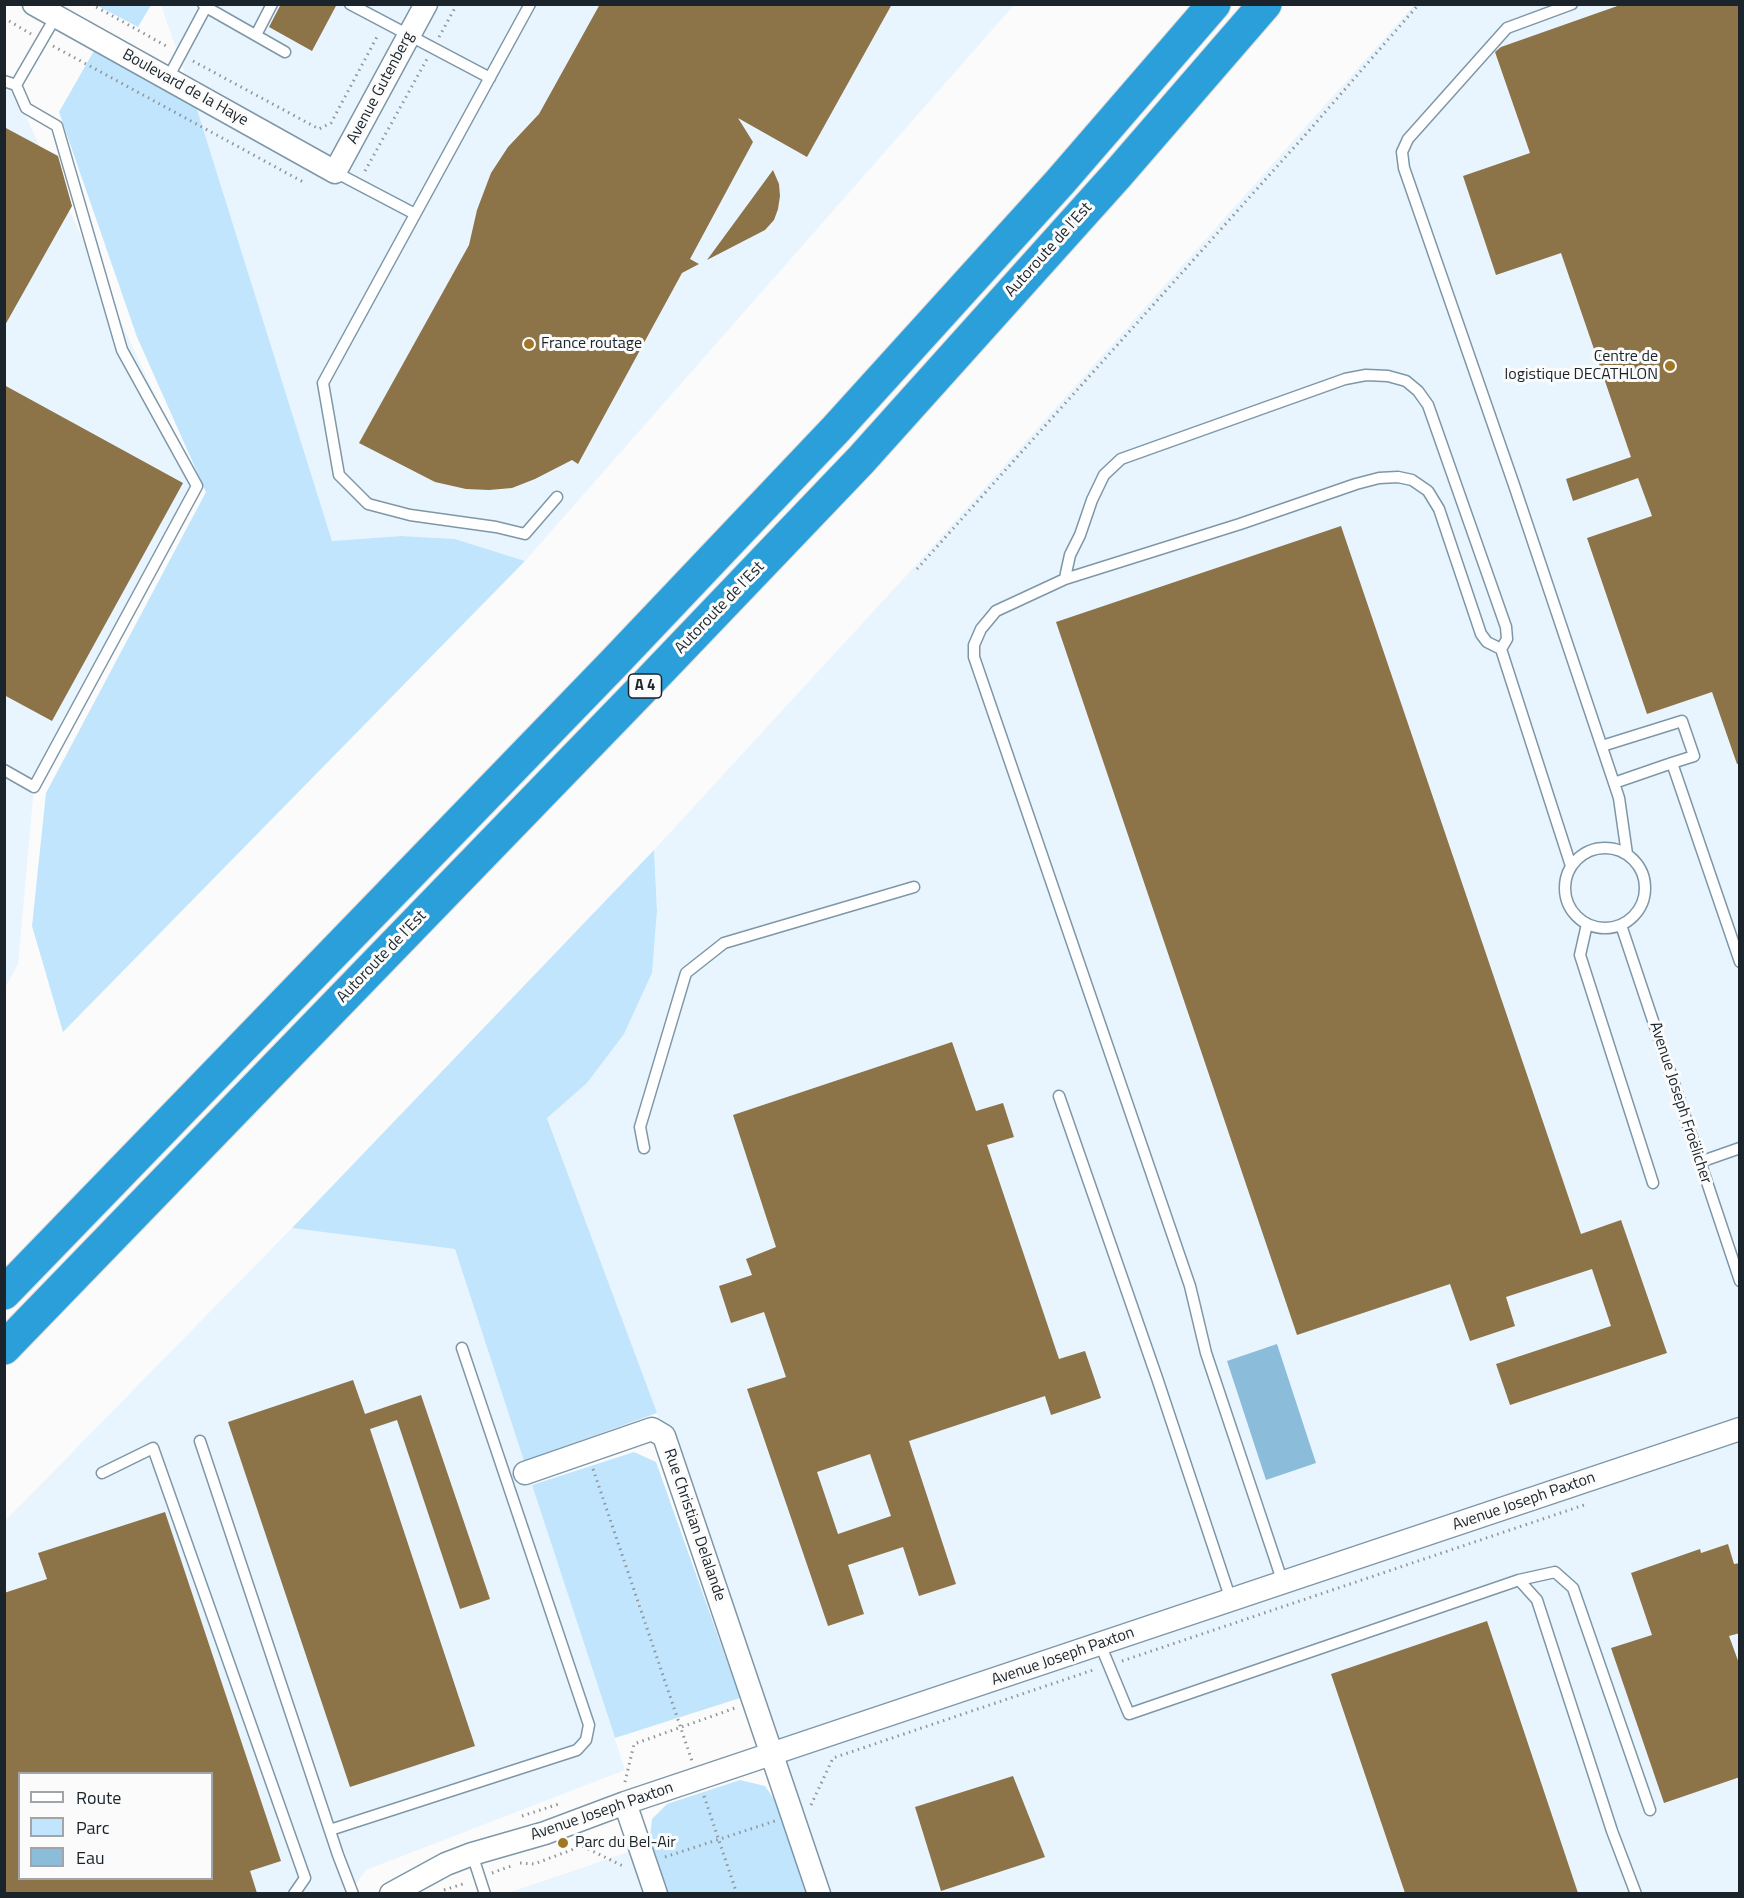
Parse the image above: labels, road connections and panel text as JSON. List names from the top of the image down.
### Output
{
  "streets": {
    "highway": ["Autoroute de l’Est", "A 4"],
    "street": [
      "Boulevard de la Haye",
      "Avenue Gutenberg",
      "Avenue Joseph Paxton",
      "Rue Christian Delalande"
    ],
    "lane": ["Avenue Joseph Froëlicher"]
  },
  "crossings": [
    ["Boulevard de la Haye", "Avenue Gutenberg"],
    ["Avenue Joseph Paxton", "Rue Christian Delalande"]
  ],
  "places": ["France routage", "Centre de logistique DECATHLON", "Parc du Bel-Air"],
  "legend": ["Route", "Parc", "Eau"]
}
